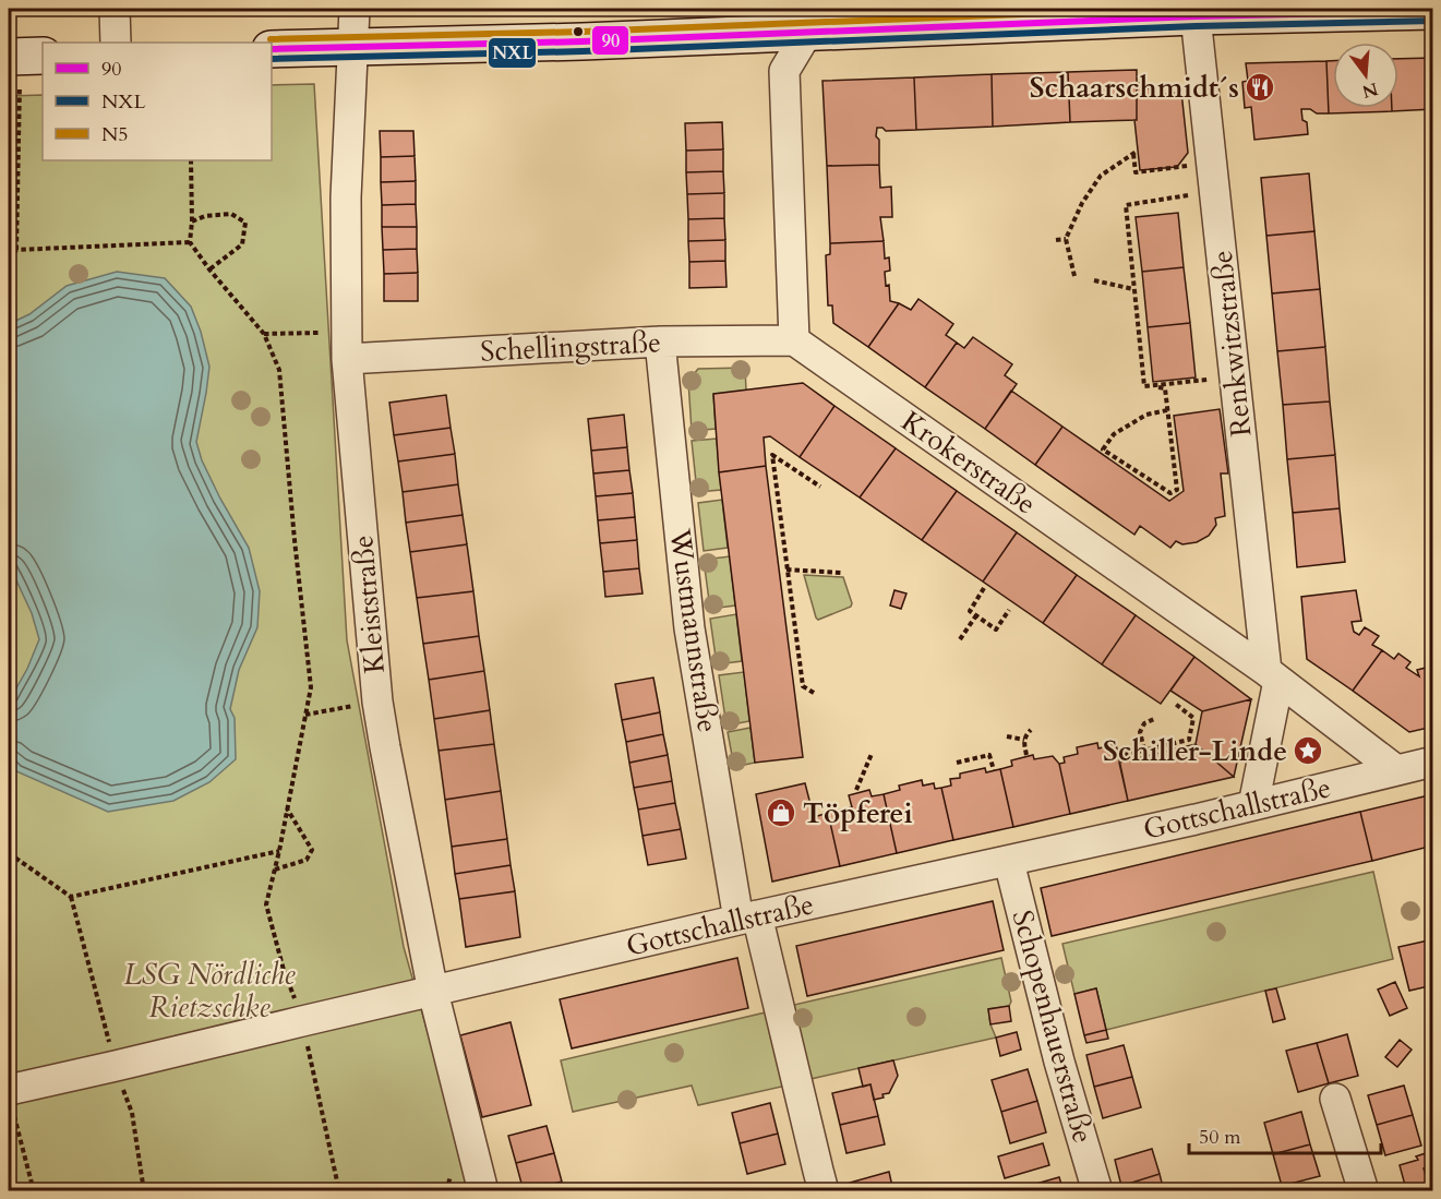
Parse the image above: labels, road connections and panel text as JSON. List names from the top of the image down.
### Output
{
  "streets": {
    "street": [
      "Renkwitzstraße",
      "Schellingstraße",
      "Krokerstraße",
      "Kleiststraße",
      "Wustmannstraße",
      "Gottschallstraße",
      "Schopenhauerstraße"
    ]
  },
  "crossings": [
    ["Renkwitzstraße", "Krokerstraße"],
    ["Renkwitzstraße", "Gottschallstraße"],
    ["Schellingstraße", "Krokerstraße"],
    ["Schellingstraße", "Kleiststraße"],
    ["Schellingstraße", "Wustmannstraße"],
    ["Krokerstraße", "Gottschallstraße"],
    ["Kleiststraße", "Gottschallstraße"],
    ["Wustmannstraße", "Gottschallstraße"],
    ["Gottschallstraße", "Schopenhauerstraße"]
  ],
  "parks": ["LSG Nördliche Rietzschke"],
  "places": {
    "restaurant": ["Schaarschmidt´s"],
    "place": ["Schiller-Linde"],
    "shop": ["Töpferei"]
  },
  "lines": ["transit line N5", "transit line 90", "transit line NXL"],
  "legend": ["90", "NXL", "N5"],
  "scale_bar": "50 m",
  "north": "bottom"
}
